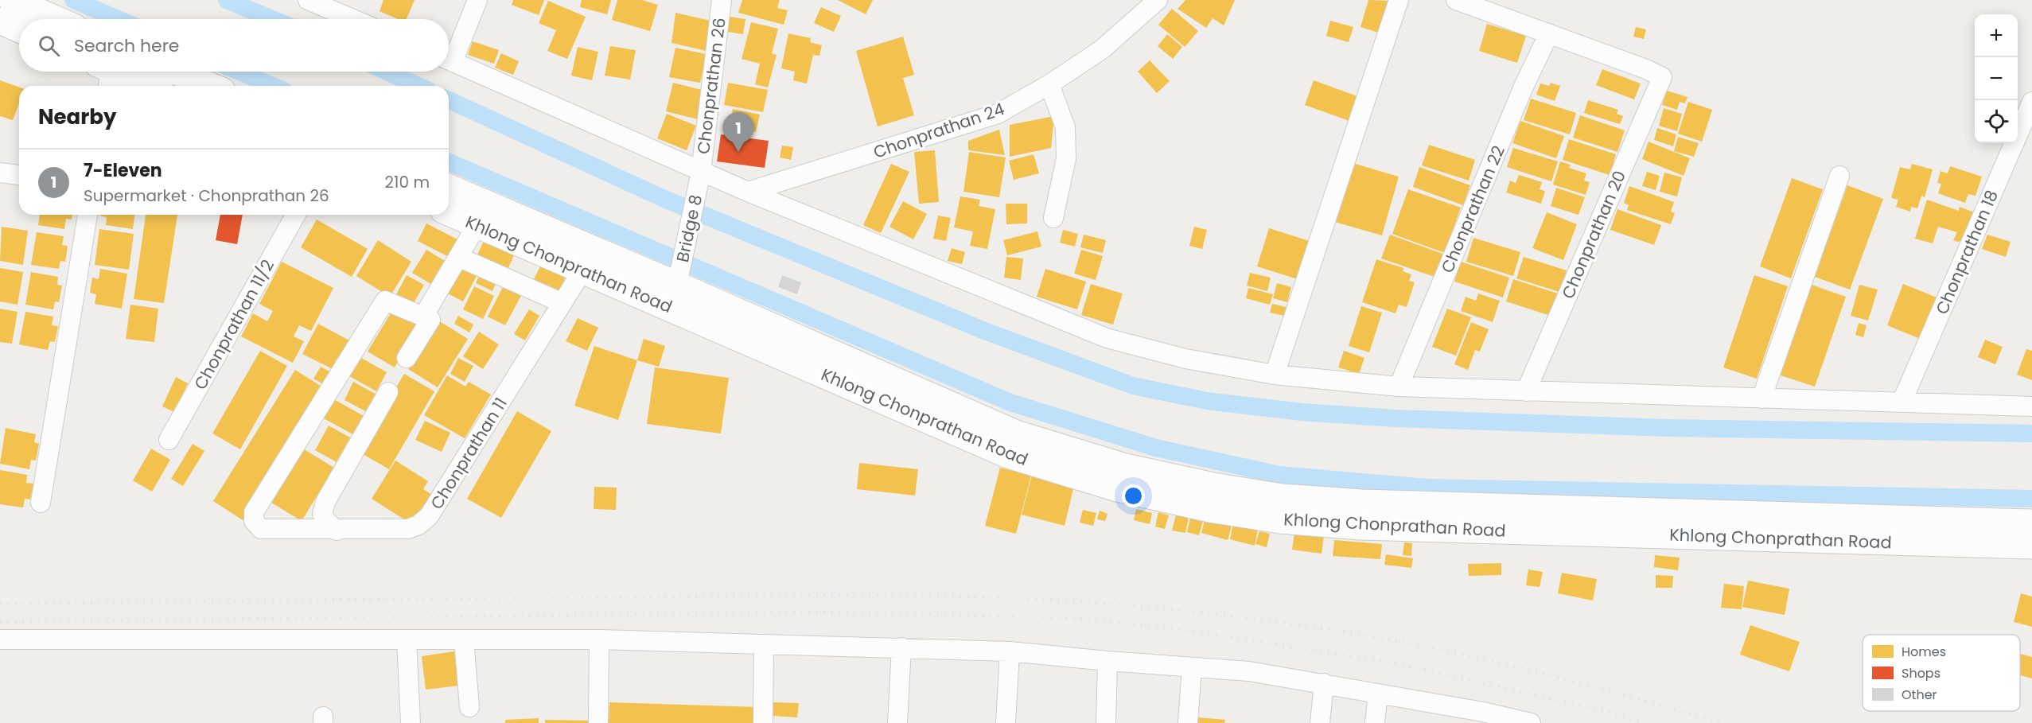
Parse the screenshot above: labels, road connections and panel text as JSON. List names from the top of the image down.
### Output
{
  "streets": {
    "street": [
      "Chonprathan 26",
      "Chonprathan 24",
      "Chonprathan 22",
      "Bridge 8",
      "Chonprathan 20",
      "Chonprathan 18",
      "Khlong Chonprathan Road",
      "Chonprathan 11/2",
      "Chonprathan 11"
    ]
  },
  "crossings": [
    ["Chonprathan 26", "Bridge 8"],
    ["Chonprathan 22", "Chonprathan 20"],
    ["Bridge 8", "Khlong Chonprathan Road"],
    ["Khlong Chonprathan Road", "Chonprathan 11"]
  ],
  "legend": ["Homes", "Shops", "Other"],
  "page": {
    "map_buttons": ["+", "−"],
    "search": "Search here",
    "heading": "Nearby",
    "pins": "1",
    "list": [
      {
        "mark": "1",
        "name": "7-Eleven",
        "note": "Supermarket · Chonprathan 26",
        "value": "210 m"
      }
    ]
  }
}
